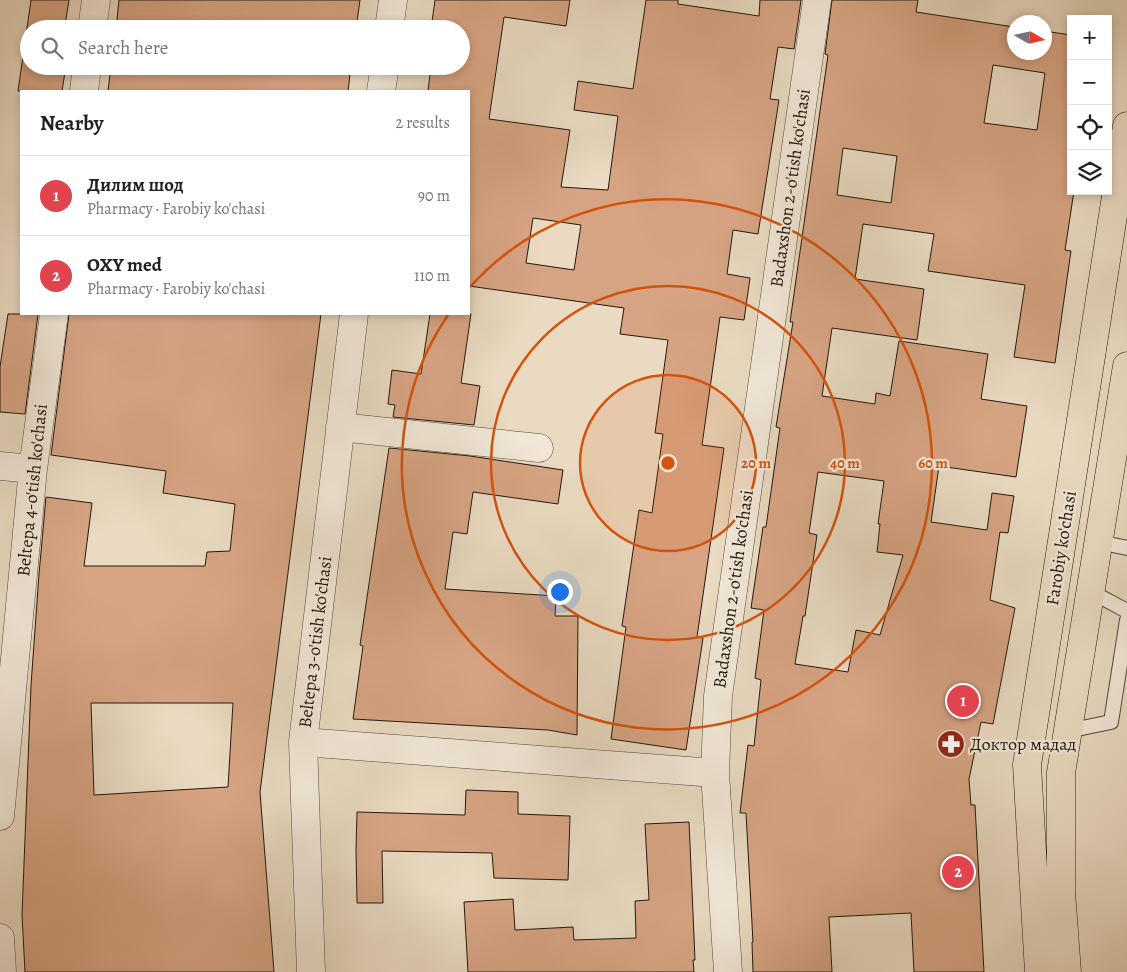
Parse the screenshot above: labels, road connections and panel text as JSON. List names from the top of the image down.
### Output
{
  "streets": {
    "main road": ["Farobiy ko'chasi"],
    "street": ["Badaxshon 2-o'tish ko'chasi", "Beltepa 4-o'tish ko'chasi", "Beltepa 3-o'tish ko'chasi"]
  },
  "places": {
    "pharmacy": ["Доктор мадад"]
  },
  "north": "right",
  "page": {
    "map_buttons": ["+", "−"],
    "search": "Search here",
    "heading": ["Nearby", "2 results"],
    "list": [
      {
        "mark": "1",
        "name": "Дилим шод",
        "note": "Pharmacy · Farobiy ko'chasi",
        "value": "90 m"
      },
      {
        "mark": "2",
        "name": "OXY med",
        "note": "Pharmacy · Farobiy ko'chasi",
        "value": "110 m"
      }
    ],
    "pins": ["1", "2"]
  },
  "rings": ["20 m", "40 m", "60 m"]
}
